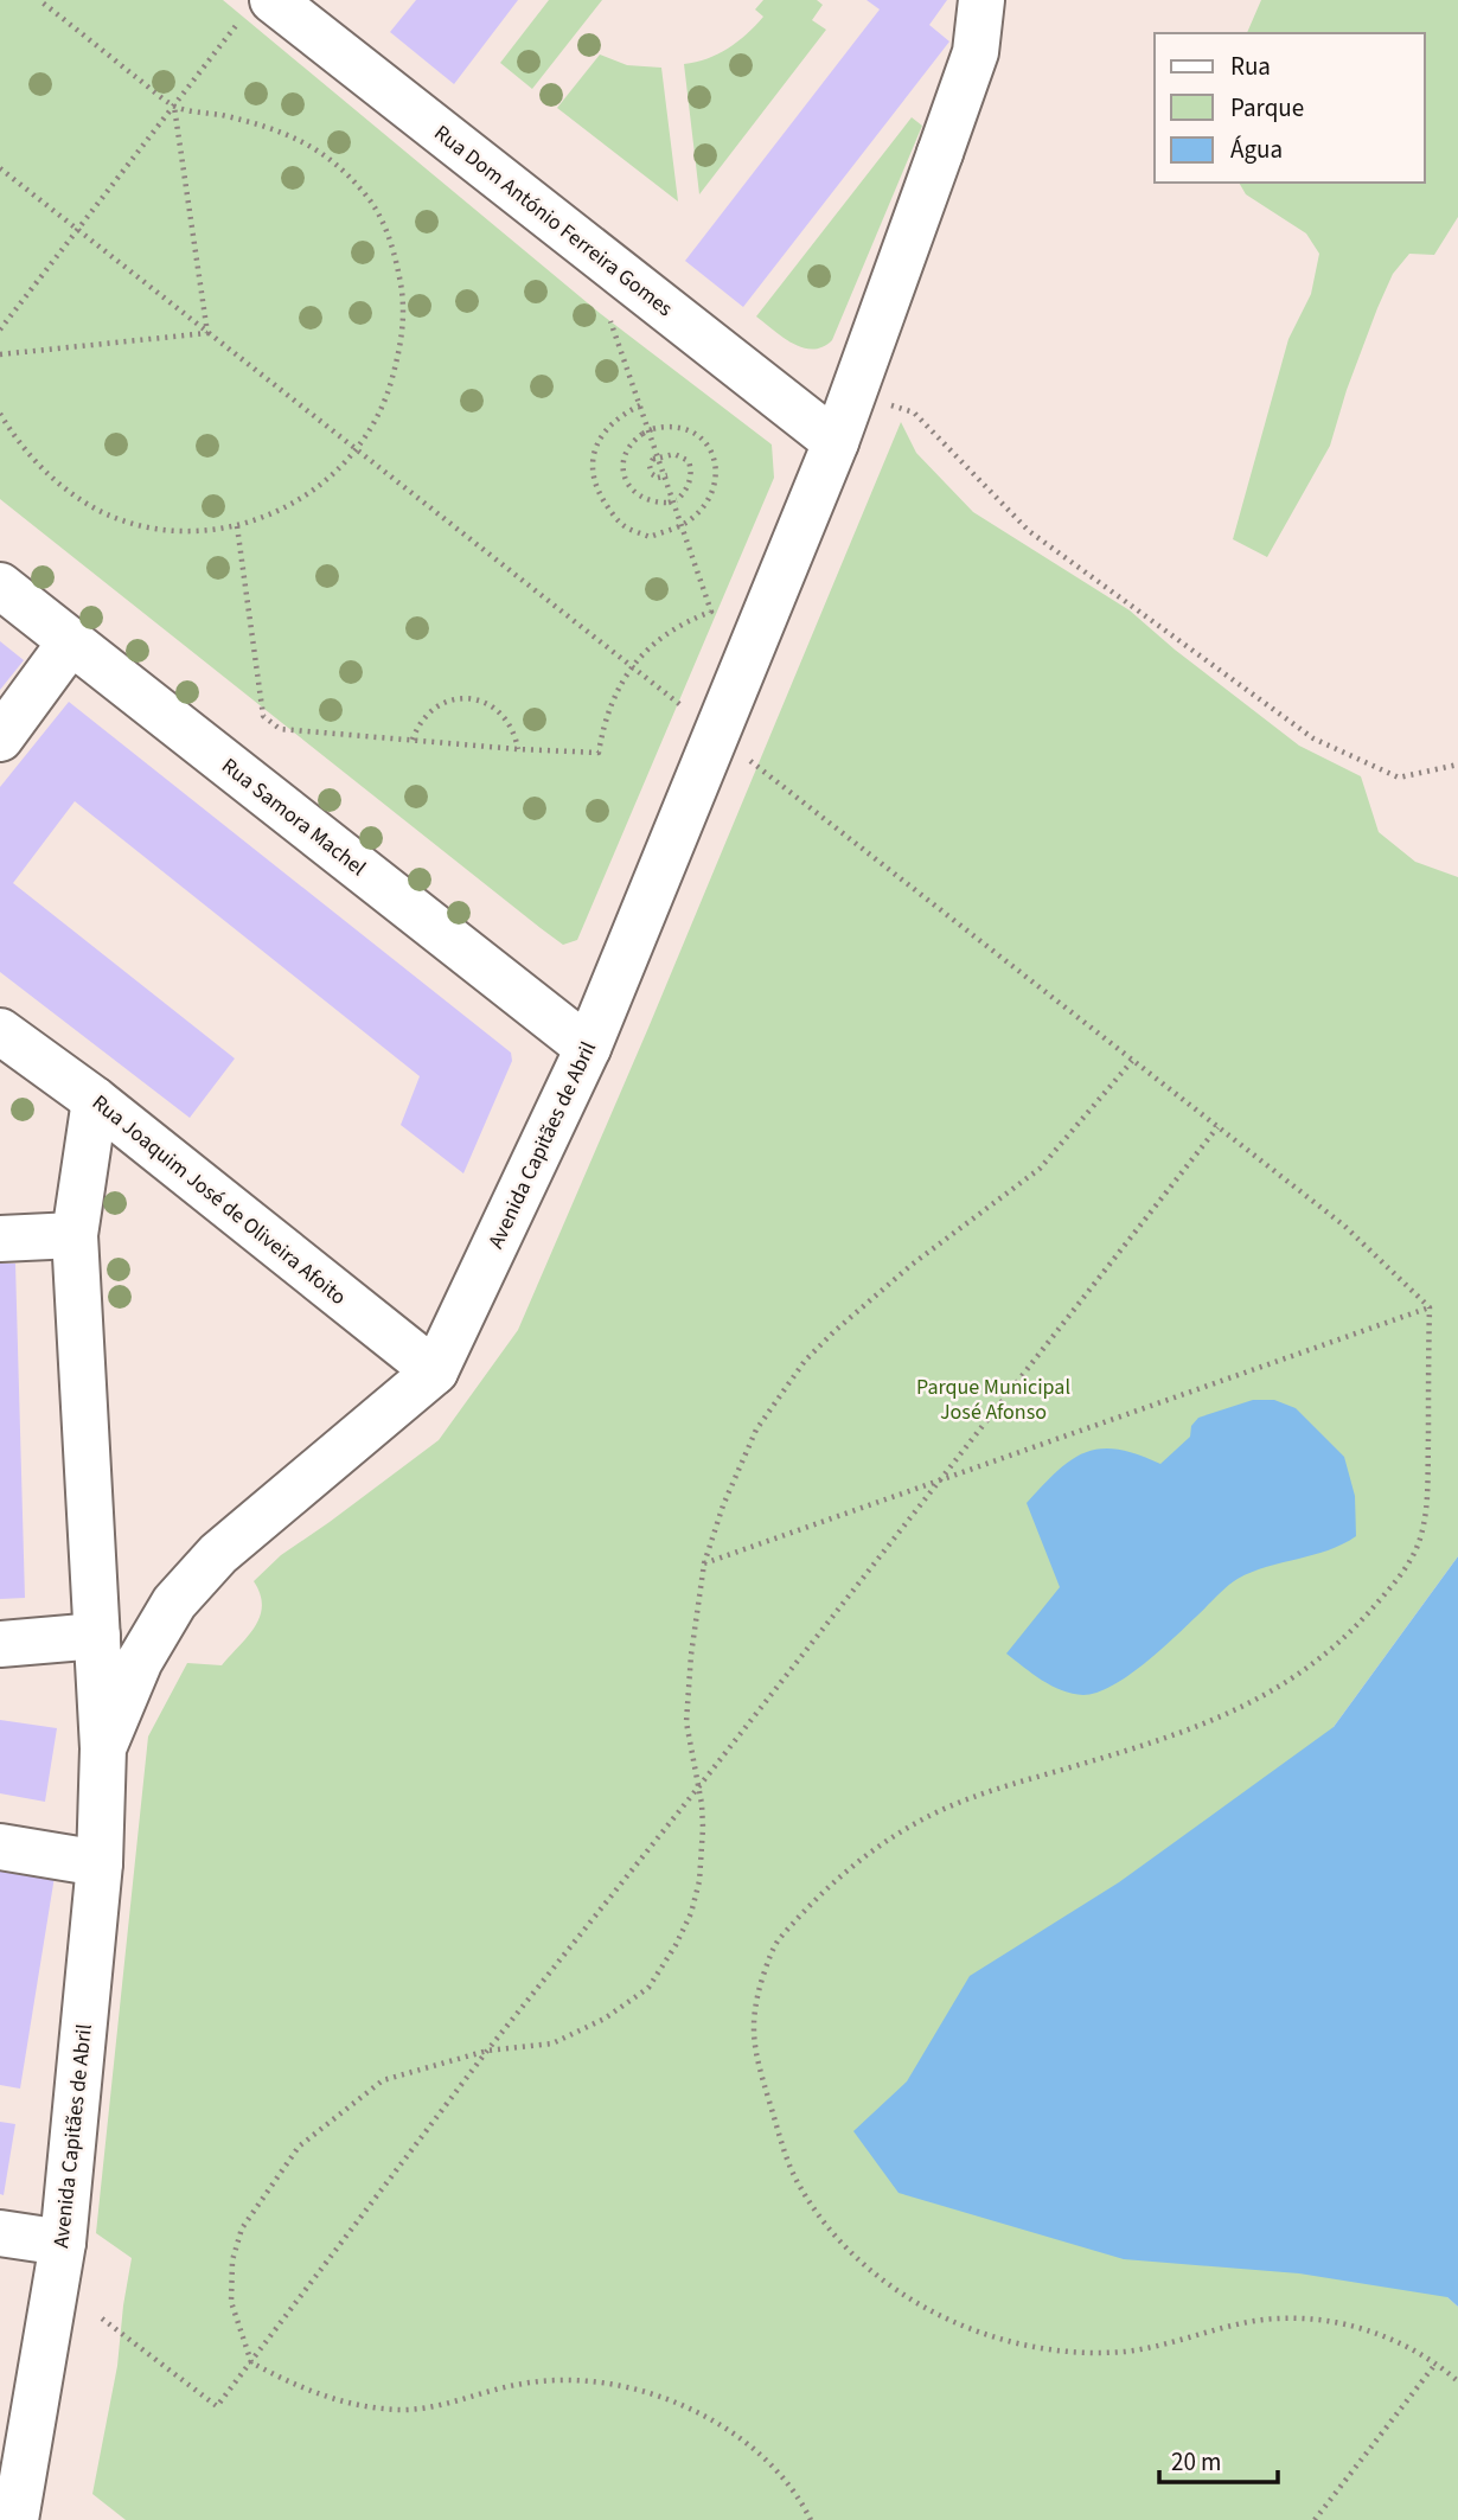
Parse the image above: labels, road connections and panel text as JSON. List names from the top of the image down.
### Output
{
  "streets": {
    "street": [
      "Rua Dom António Ferreira Gomes",
      "Rua Samora Machel",
      "Avenida Capitães de Abril",
      "Rua Joaquim José de Oliveira Afoito"
    ]
  },
  "crossings": [
    ["Rua Dom António Ferreira Gomes", "Avenida Capitães de Abril"],
    ["Rua Samora Machel", "Avenida Capitães de Abril"],
    ["Avenida Capitães de Abril", "Rua Joaquim José de Oliveira Afoito"]
  ],
  "parks": ["Parque Municipal José Afonso"],
  "legend": ["Rua", "Parque", "Água"],
  "scale_bar": "20 m"
}
